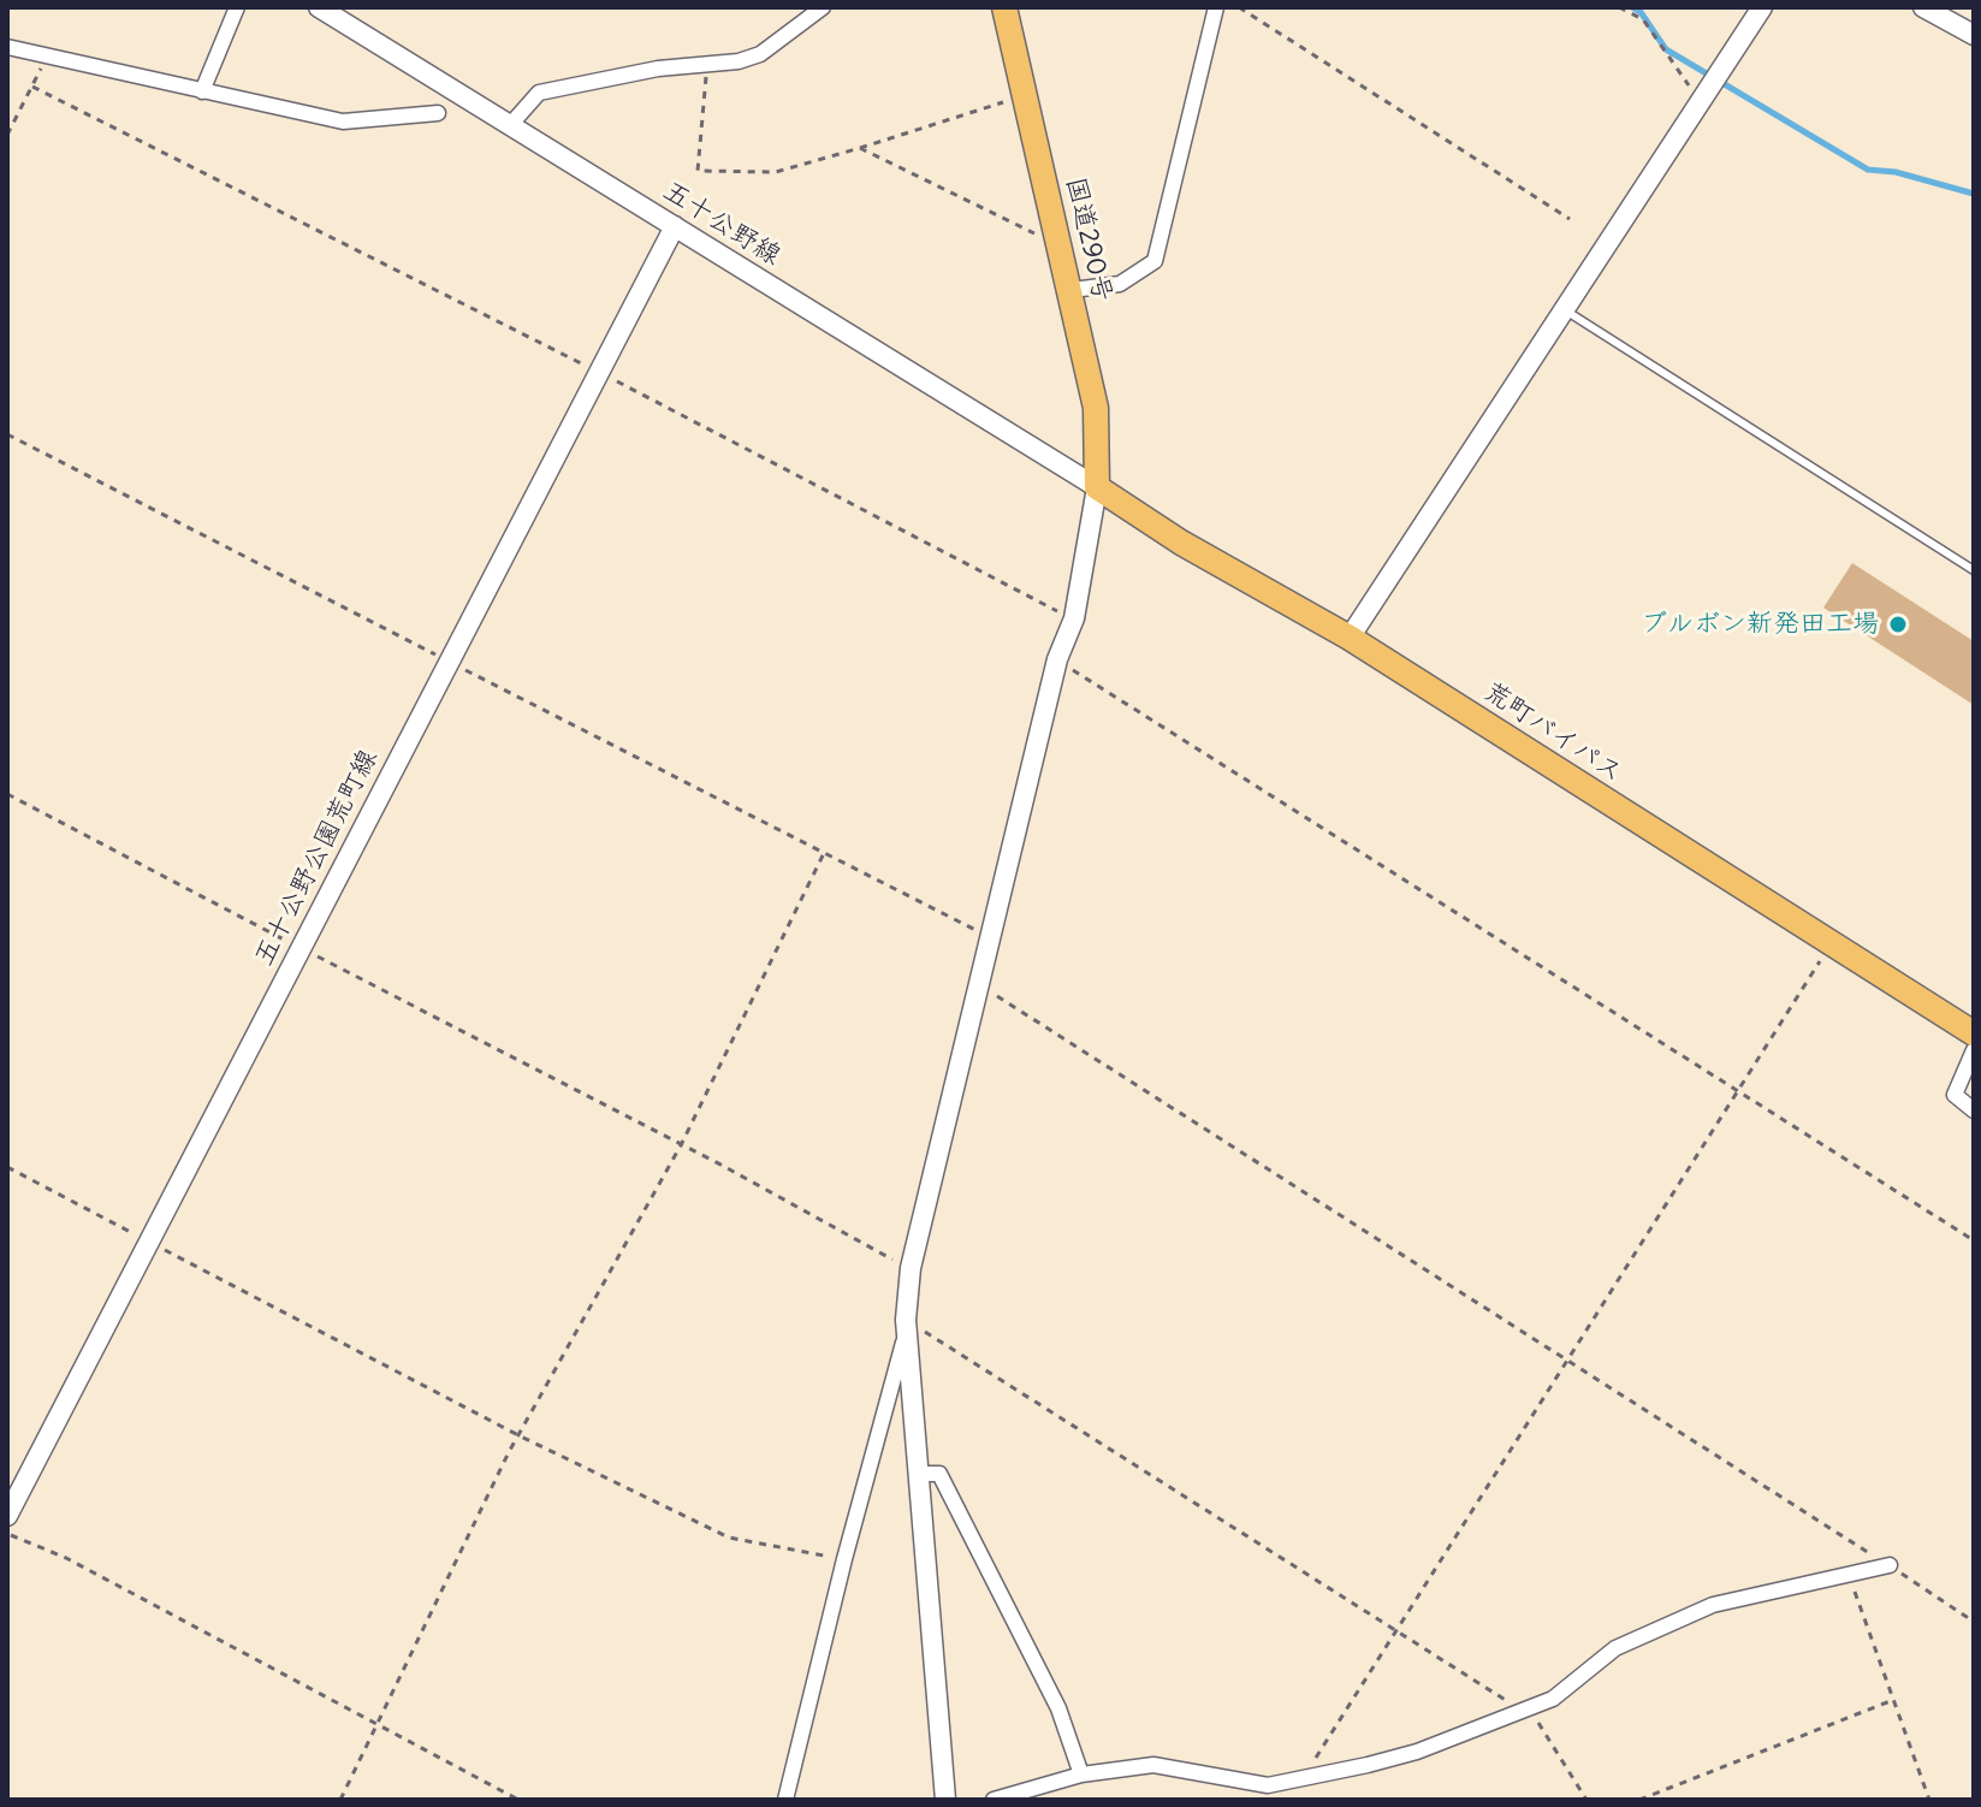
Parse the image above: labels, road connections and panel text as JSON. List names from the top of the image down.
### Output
{
  "streets": {
    "highway": ["国道290号", "荒町バイパス"],
    "street": ["五十公野線", "五十公野公園荒町線"]
  },
  "crossings": [
    ["五十公野線", "国道290号"],
    ["五十公野線", "荒町バイパス"],
    ["五十公野線", "五十公野公園荒町線"],
    ["国道290号", "荒町バイパス"]
  ],
  "places": ["ブルボン新発田工場"]
}
